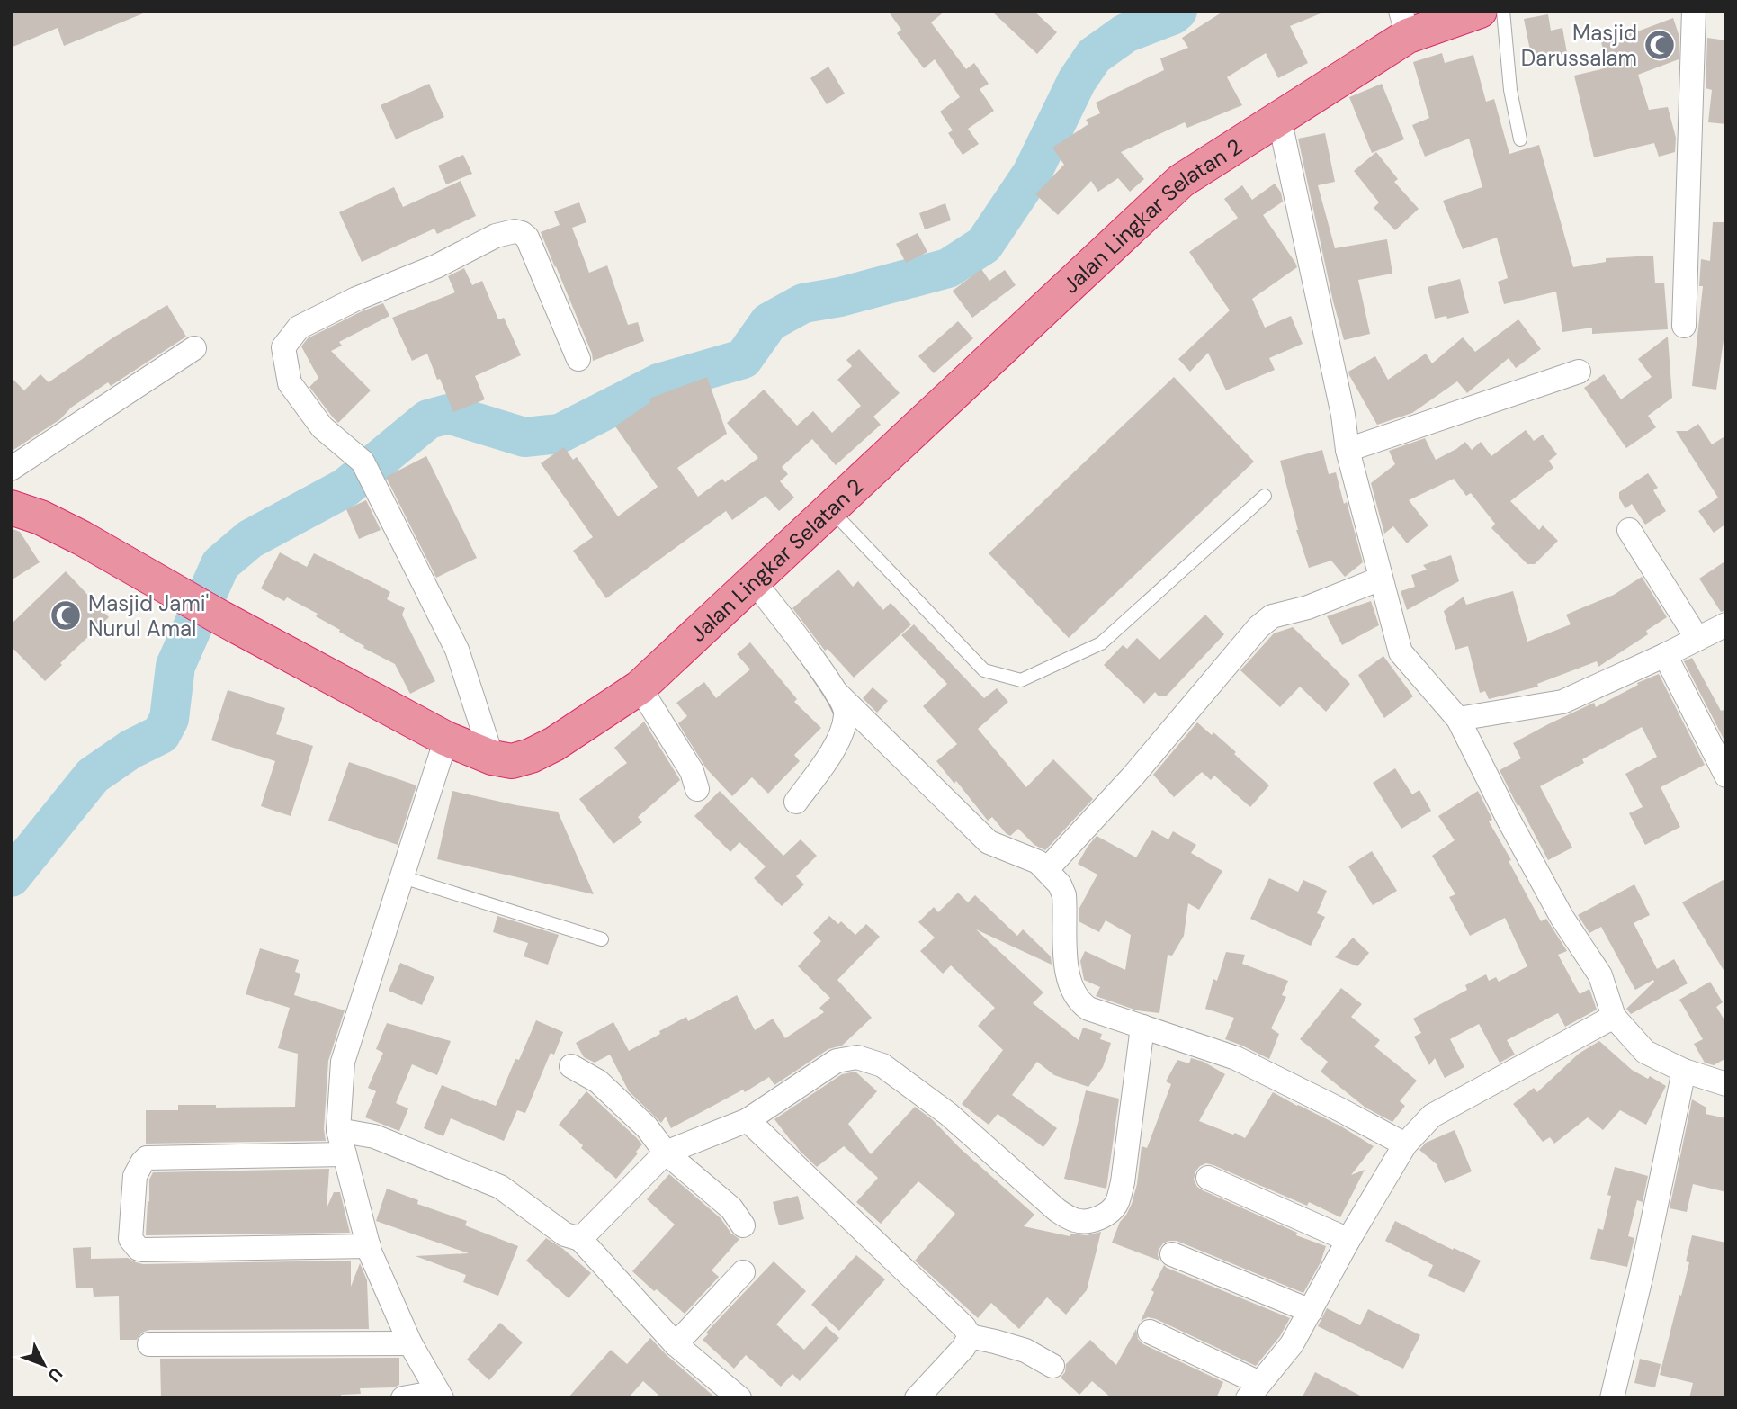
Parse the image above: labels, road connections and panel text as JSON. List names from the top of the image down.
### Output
{
  "streets": {
    "highway": ["Jalan Lingkar Selatan 2"]
  },
  "places": {
    "mosque": ["Masjid Darussalam", "Masjid Jami' Nurul Amal"]
  },
  "north": "bottom right"
}
